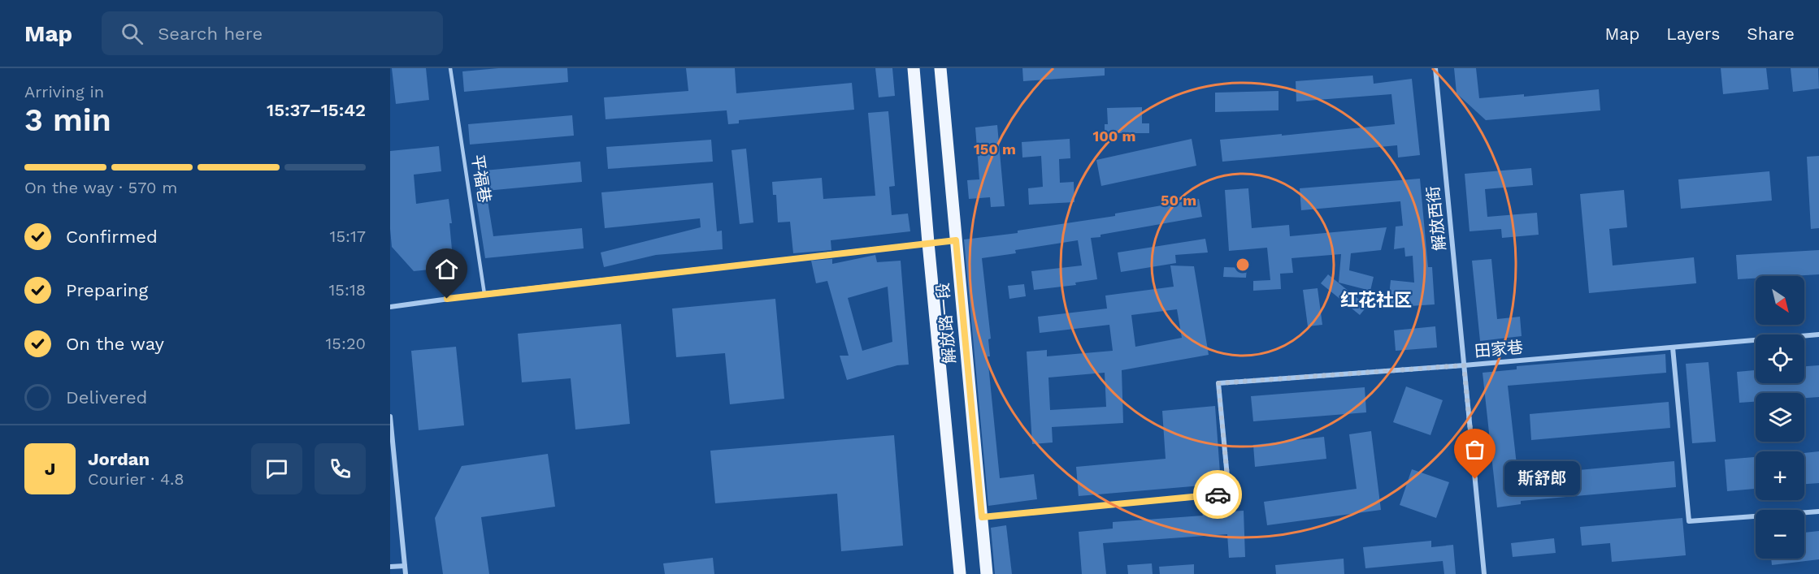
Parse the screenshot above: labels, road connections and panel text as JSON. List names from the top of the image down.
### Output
{
  "streets": {
    "main road": ["解放路一段"],
    "street": ["解放西街", "田家巷"],
    "lane": ["平福巷"]
  },
  "crossings": [
    ["解放西街", "田家巷"],
    ["解放路一段", "田家巷"]
  ],
  "districts": ["红花社区"],
  "places": ["斯舒郎"],
  "north": "bottom right",
  "page": {
    "header": "Map",
    "search": "Search here",
    "nav": ["Map", "Layers", "Share"],
    "heading": ["3 min", "Arriving in", "15:37–15:42"],
    "panel": ["Jordan", "Courier · 4.8"],
    "bar": "On the way · 570 m",
    "list": [
      ["Confirmed", "15:17"],
      ["Preparing", "15:18"],
      ["On the way", "15:20"],
      "Delivered"
    ],
    "map_buttons": ["+", "−"],
    "round": "J",
    "bubble": "斯舒郎"
  },
  "rings": ["100 m", "150 m", "50 m"]
}
